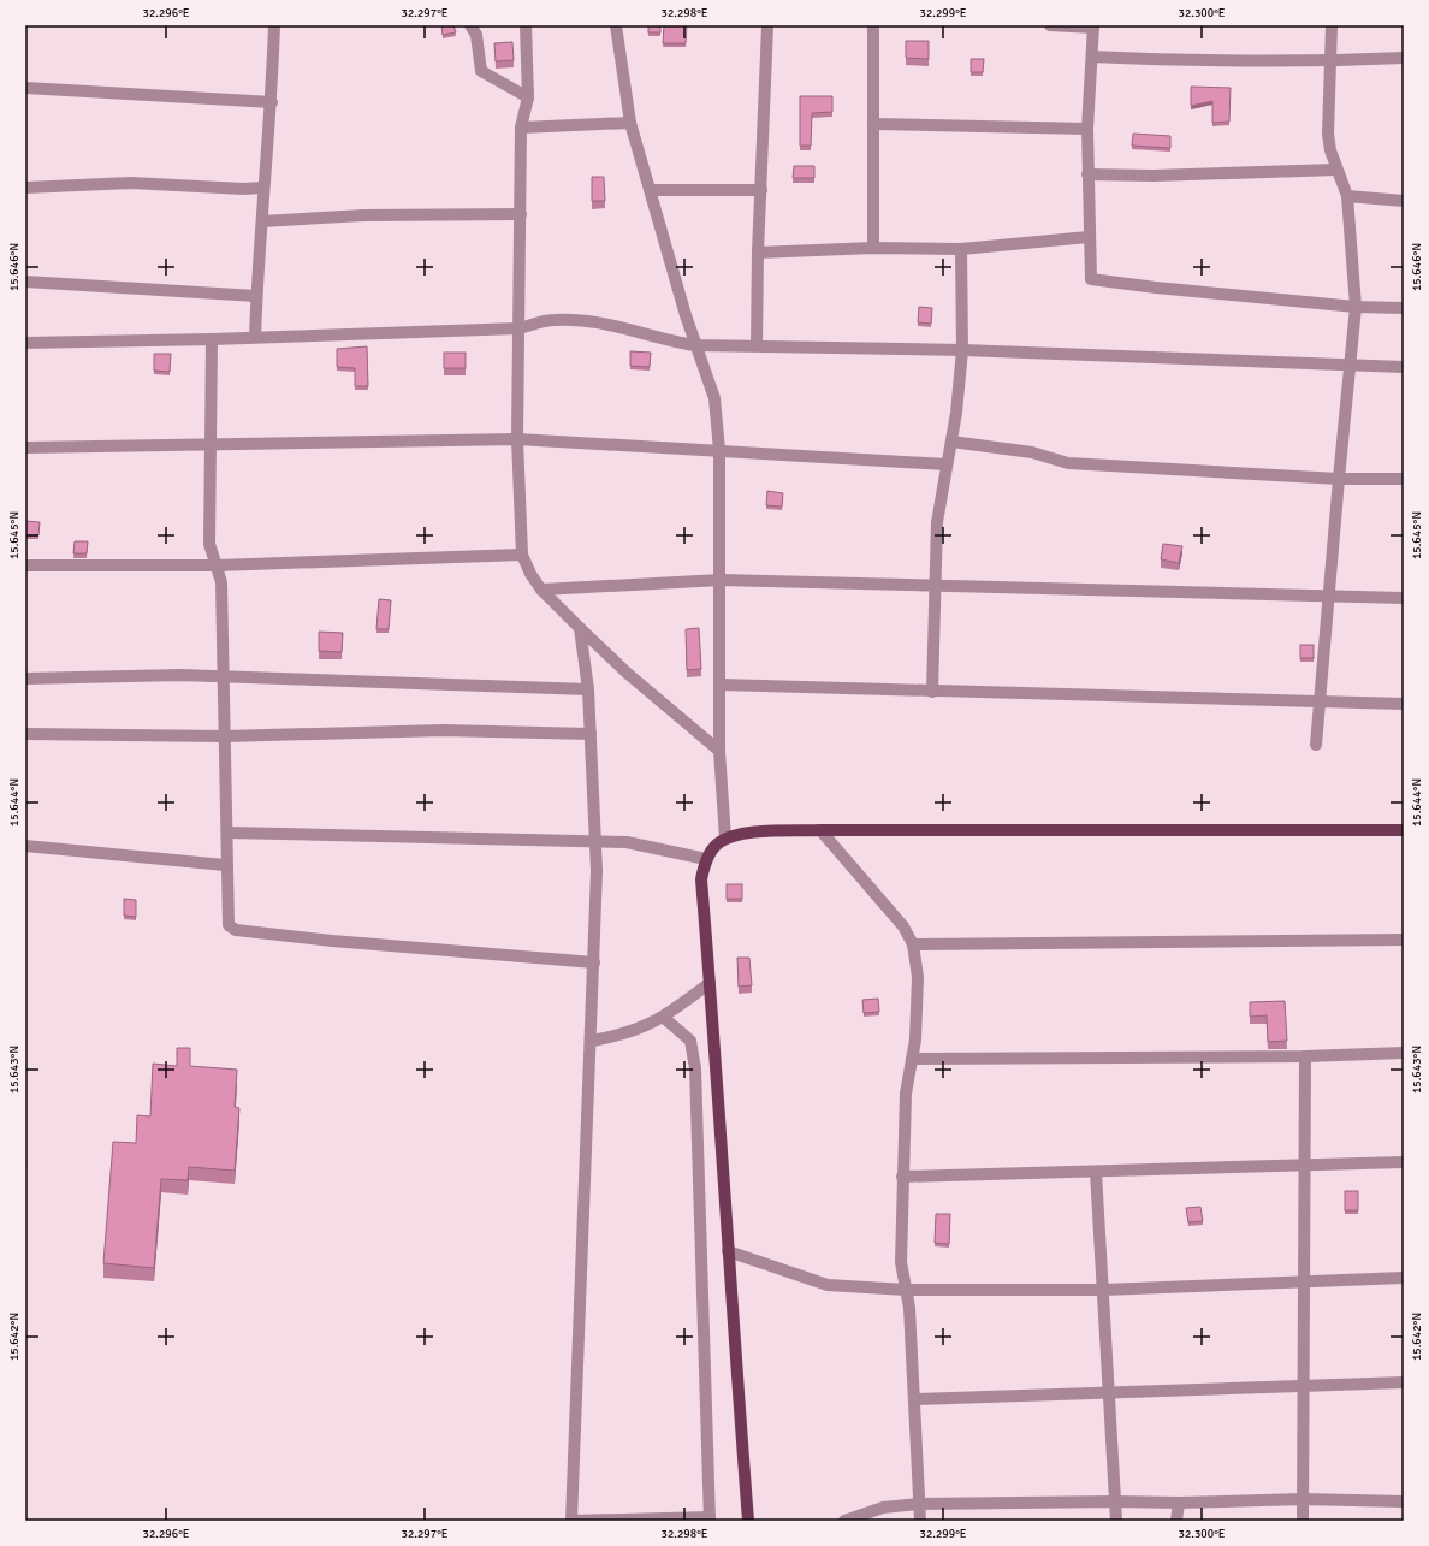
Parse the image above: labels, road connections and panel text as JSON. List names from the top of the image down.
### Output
{
  "coordinates": [
    "32.296°E",
    "32.297°E",
    "32.298°E",
    "32.299°E",
    "32.300°E",
    "15.646°N",
    "15.645°N",
    "15.644°N",
    "15.643°N",
    "15.642°N"
  ]
}
